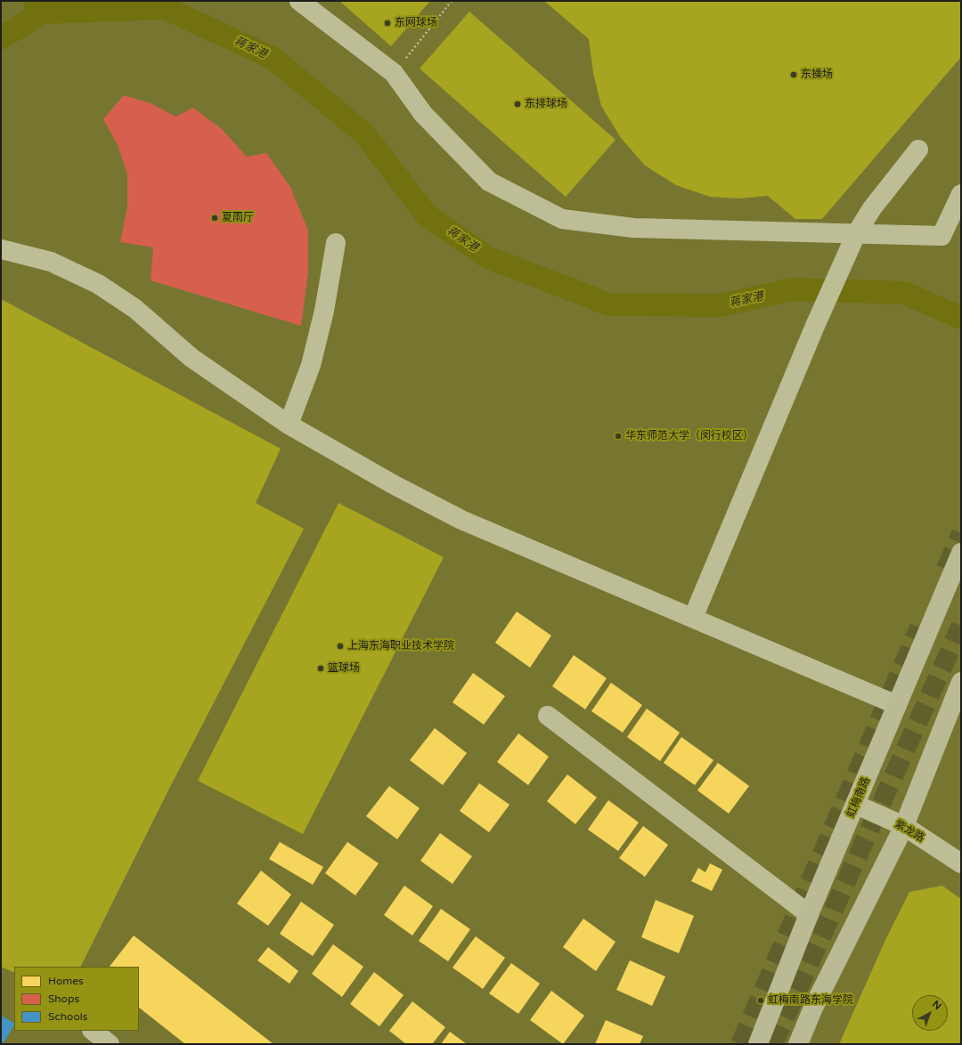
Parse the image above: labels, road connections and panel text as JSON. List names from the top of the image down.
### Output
{
  "streets": {
    "main road": ["虹梅南路"],
    "street": ["紫龙路"]
  },
  "crossings": [
    ["虹梅南路", "紫龙路"]
  ],
  "water": ["蒋家港"],
  "places": [
    "东网球场",
    "东操场",
    "东排球场",
    "夏雨厅",
    "华东师范大学（闵行校区）",
    "上海东海职业技术学院",
    "篮球场",
    "虹梅南路东海学院"
  ],
  "legend": ["Homes", "Shops", "Schools"],
  "north": "top right"
}
